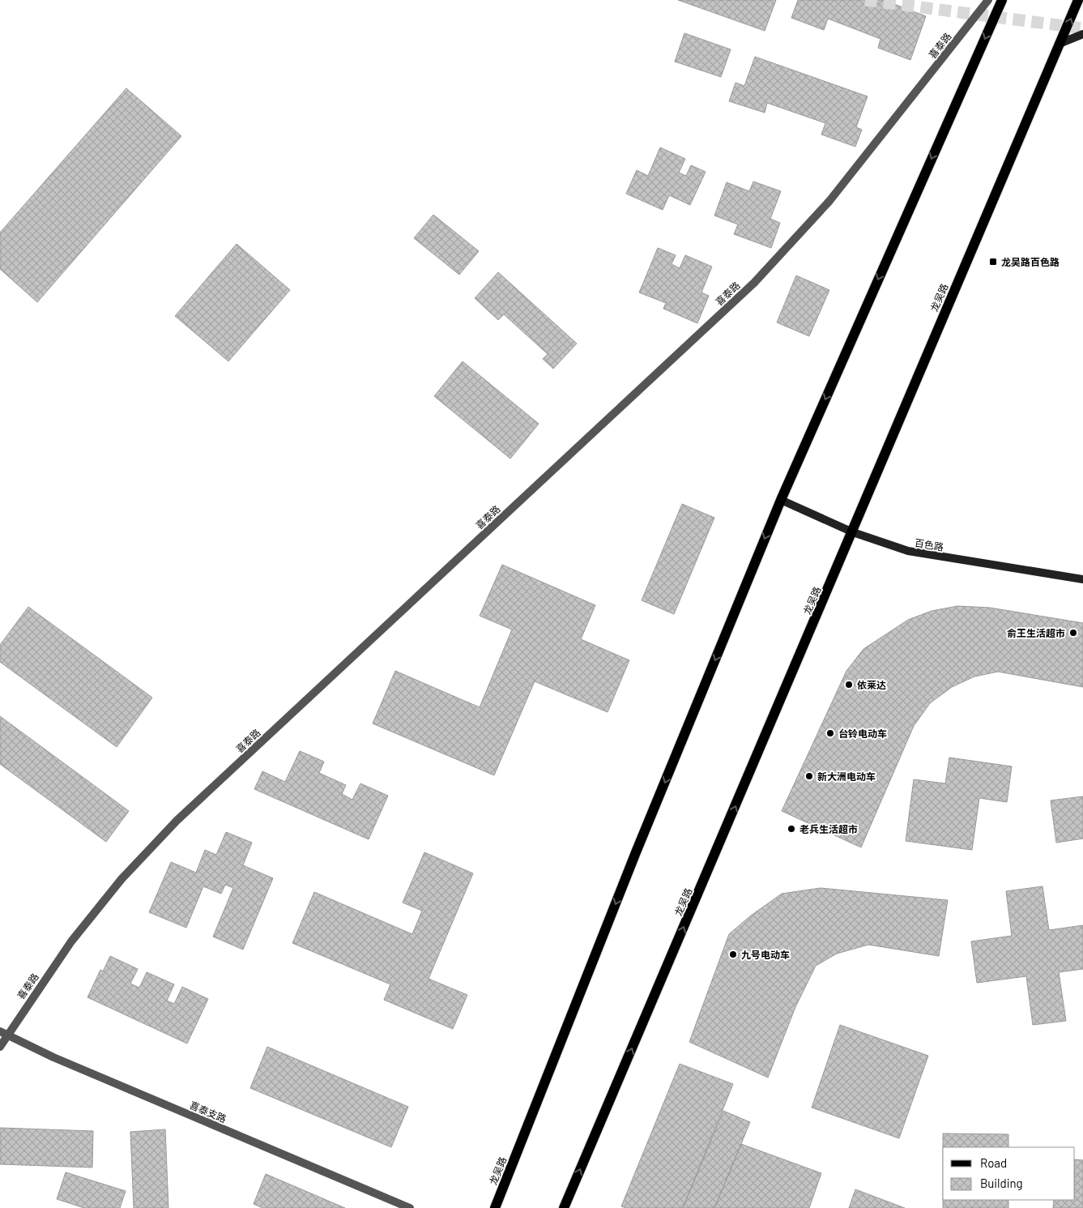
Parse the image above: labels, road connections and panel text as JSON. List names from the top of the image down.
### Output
{
  "streets": {
    "main road": ["龙吴路"],
    "street": ["喜泰路", "百色路", "喜泰支路"]
  },
  "crossings": [
    ["喜泰路", "喜泰支路"],
    ["龙吴路", "百色路"]
  ],
  "places": {
    "transit": ["龙吴路百色路"],
    "other": [
      "俞王生活超市",
      "依莱达",
      "台铃电动车",
      "新大洲电动车",
      "老兵生活超市",
      "九号电动车"
    ]
  },
  "legend": ["Road", "Building"]
}
